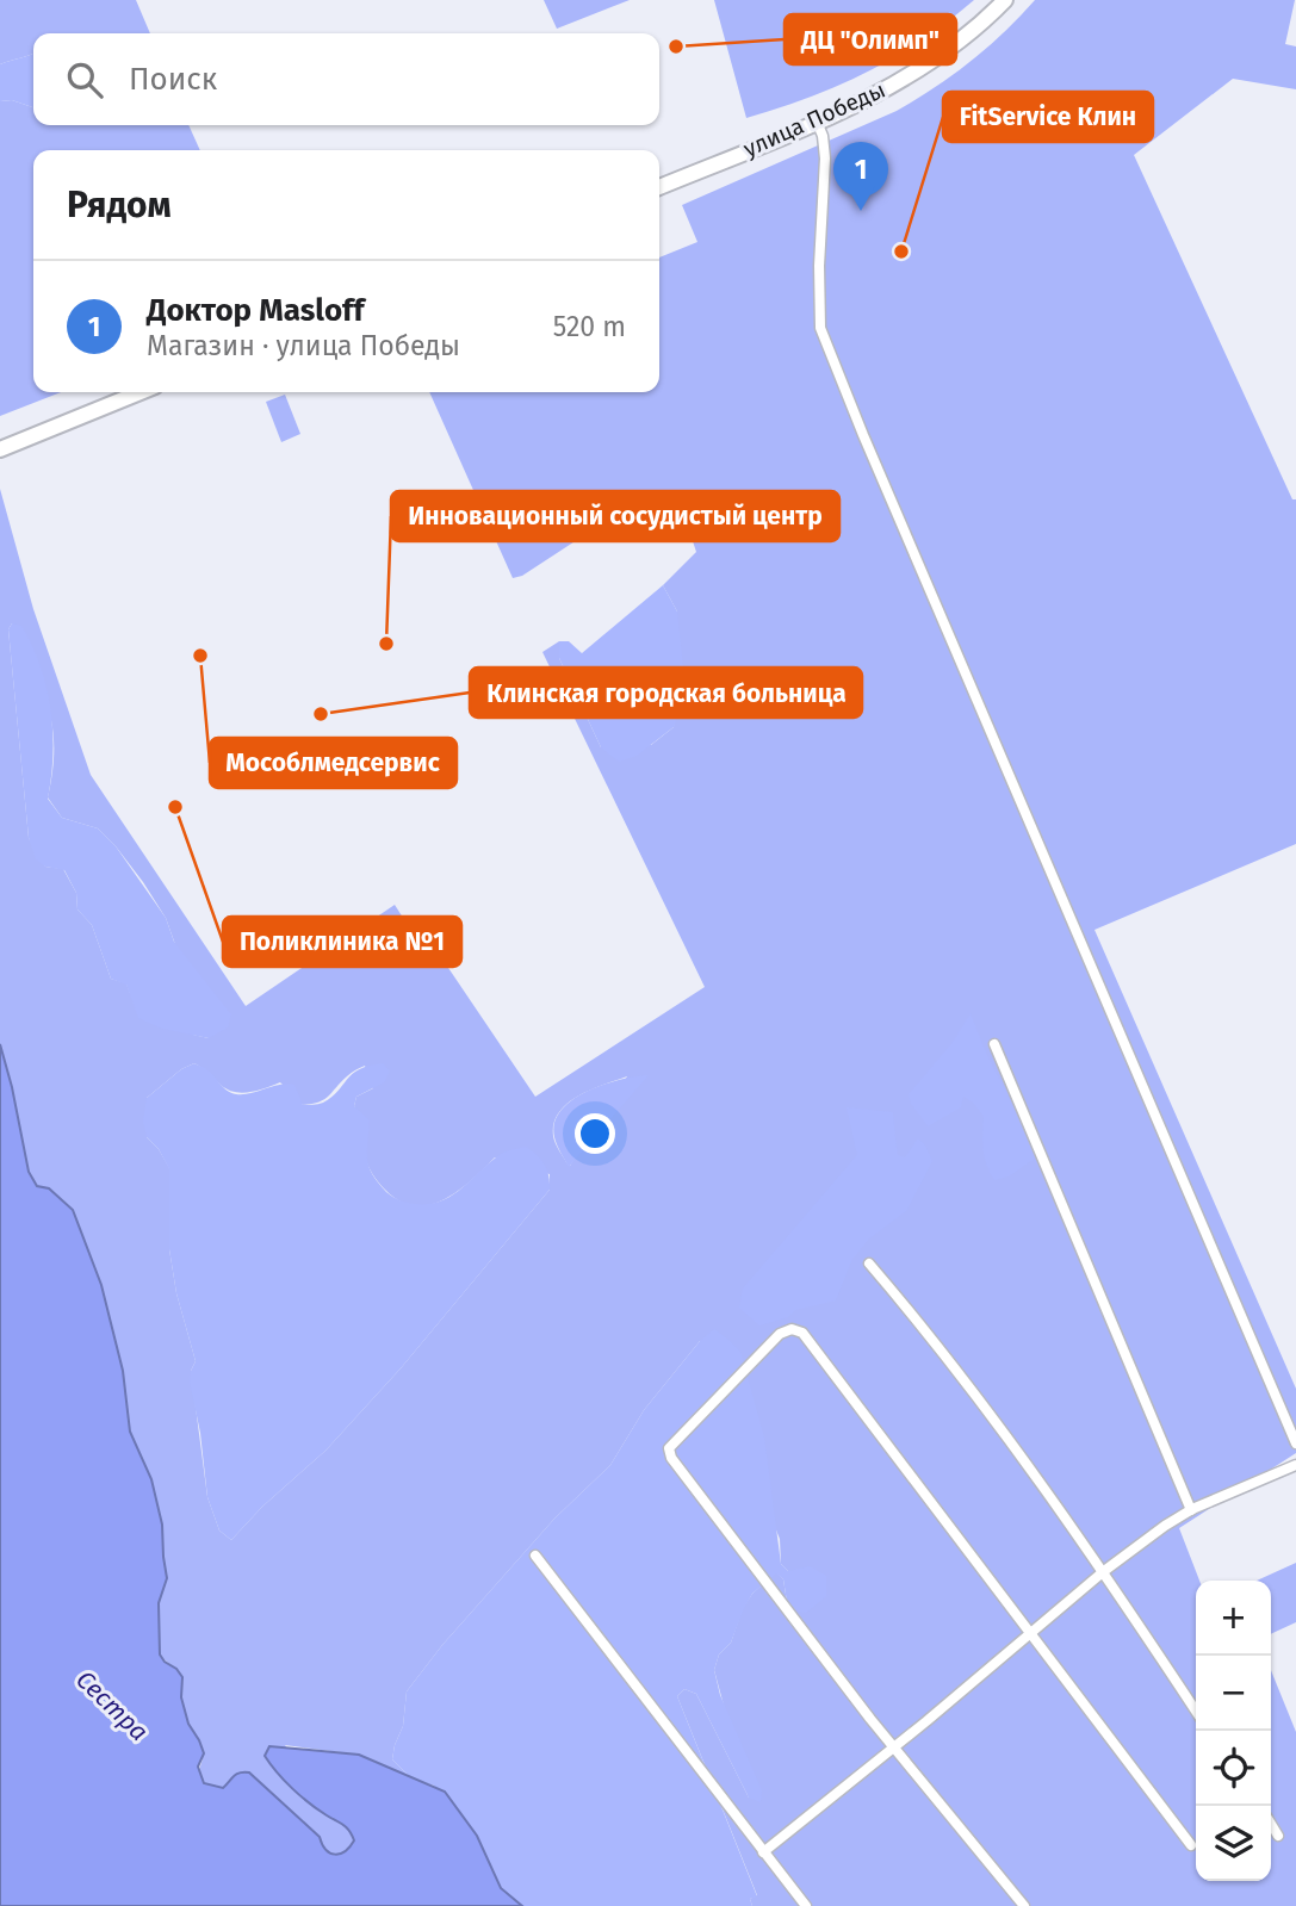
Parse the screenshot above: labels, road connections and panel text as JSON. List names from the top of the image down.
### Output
{
  "streets": {
    "street": ["улица Победы"]
  },
  "water": ["Сестра"],
  "places": [
    "ДЦ \"Олимп\"",
    "FitService Клин",
    "Инновационный сосудистый центр",
    "Мособлмедсервис",
    "Клинская городская больница",
    "Поликлиника №1"
  ],
  "page": {
    "search": "Поиск",
    "pins": "1",
    "heading": "Рядом",
    "list": [
      {
        "mark": "1",
        "name": "Доктор Masloff",
        "note": "Магазин · улица Победы",
        "value": "520 m"
      }
    ],
    "map_buttons": ["+", "−"]
  }
}
